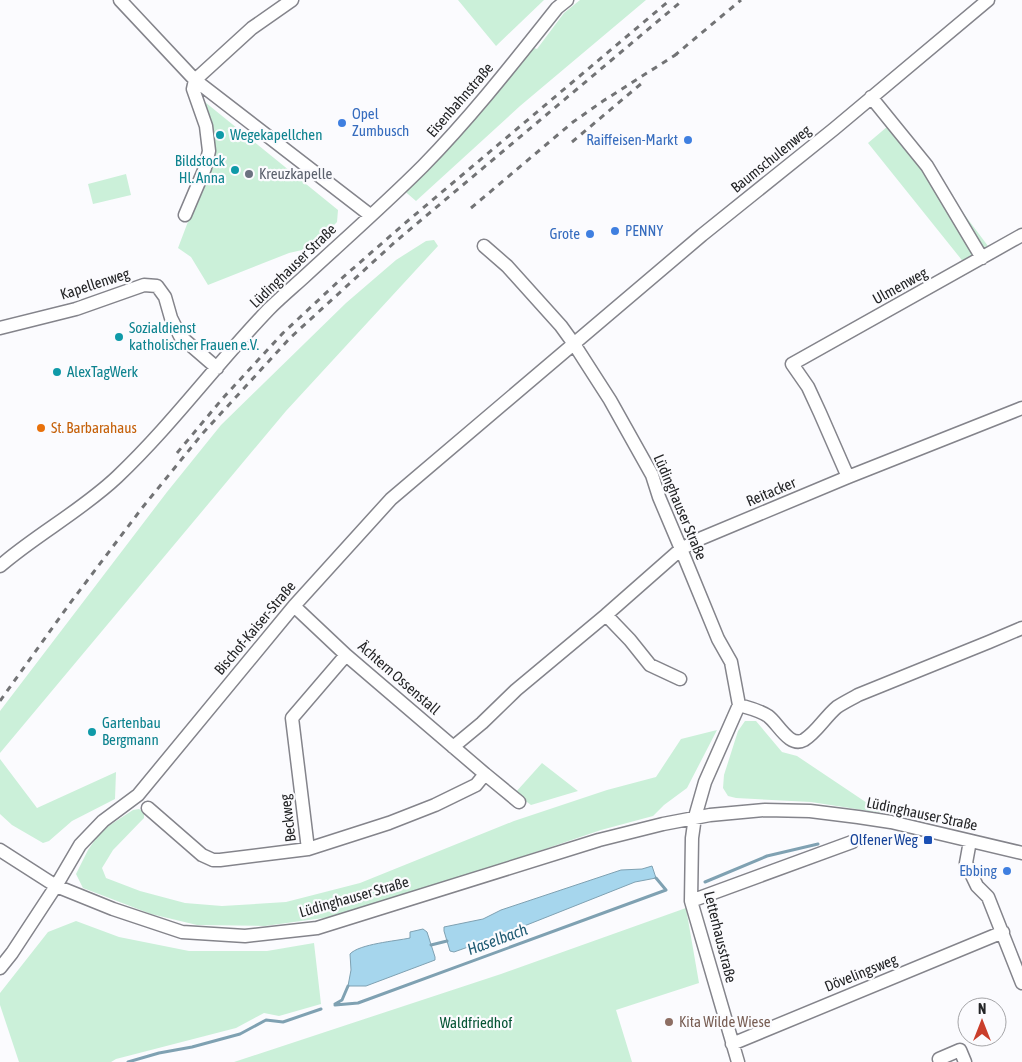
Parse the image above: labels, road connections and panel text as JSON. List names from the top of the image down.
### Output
{
  "streets": {
    "street": [
      "Eisenbahnstraße",
      "Baumschulenweg",
      "Lüdinghauser Straße",
      "Kapellenweg",
      "Ulmenweg",
      "Reitacker",
      "Bischof-Kaiser-Straße",
      "Ächtern Ossenstall",
      "Beckweg",
      "Letterhausstraße",
      "Dövelingsweg"
    ]
  },
  "crossings": [
    ["Eisenbahnstraße", "Lüdinghauser Straße"],
    ["Baumschulenweg", "Lüdinghauser Straße"],
    ["Baumschulenweg", "Bischof-Kaiser-Straße"],
    ["Lüdinghauser Straße", "Kapellenweg"],
    ["Lüdinghauser Straße", "Reitacker"],
    ["Lüdinghauser Straße", "Bischof-Kaiser-Straße"],
    ["Lüdinghauser Straße", "Letterhausstraße"],
    ["Ulmenweg", "Reitacker"],
    ["Reitacker", "Ächtern Ossenstall"],
    ["Bischof-Kaiser-Straße", "Ächtern Ossenstall"],
    ["Ächtern Ossenstall", "Beckweg"],
    ["Letterhausstraße", "Dövelingsweg"]
  ],
  "water": ["Haselbach"],
  "parks": ["Waldfriedhof"],
  "places": {
    "other": [
      "Opel Zumbusch",
      "Wegekapellchen",
      "Raiffeisen-Markt",
      "Bildstock Hl. Anna",
      "Kreuzkapelle",
      "PENNY",
      "Grote",
      "Sozialdienst katholischer Frauen e.V.",
      "AlexTagWerk",
      "St. Barbarahaus",
      "Gartenbau Bergmann",
      "Ebbing",
      "Kita Wilde Wiese"
    ],
    "transit": ["Olfener Weg"]
  },
  "north": "top"
}
